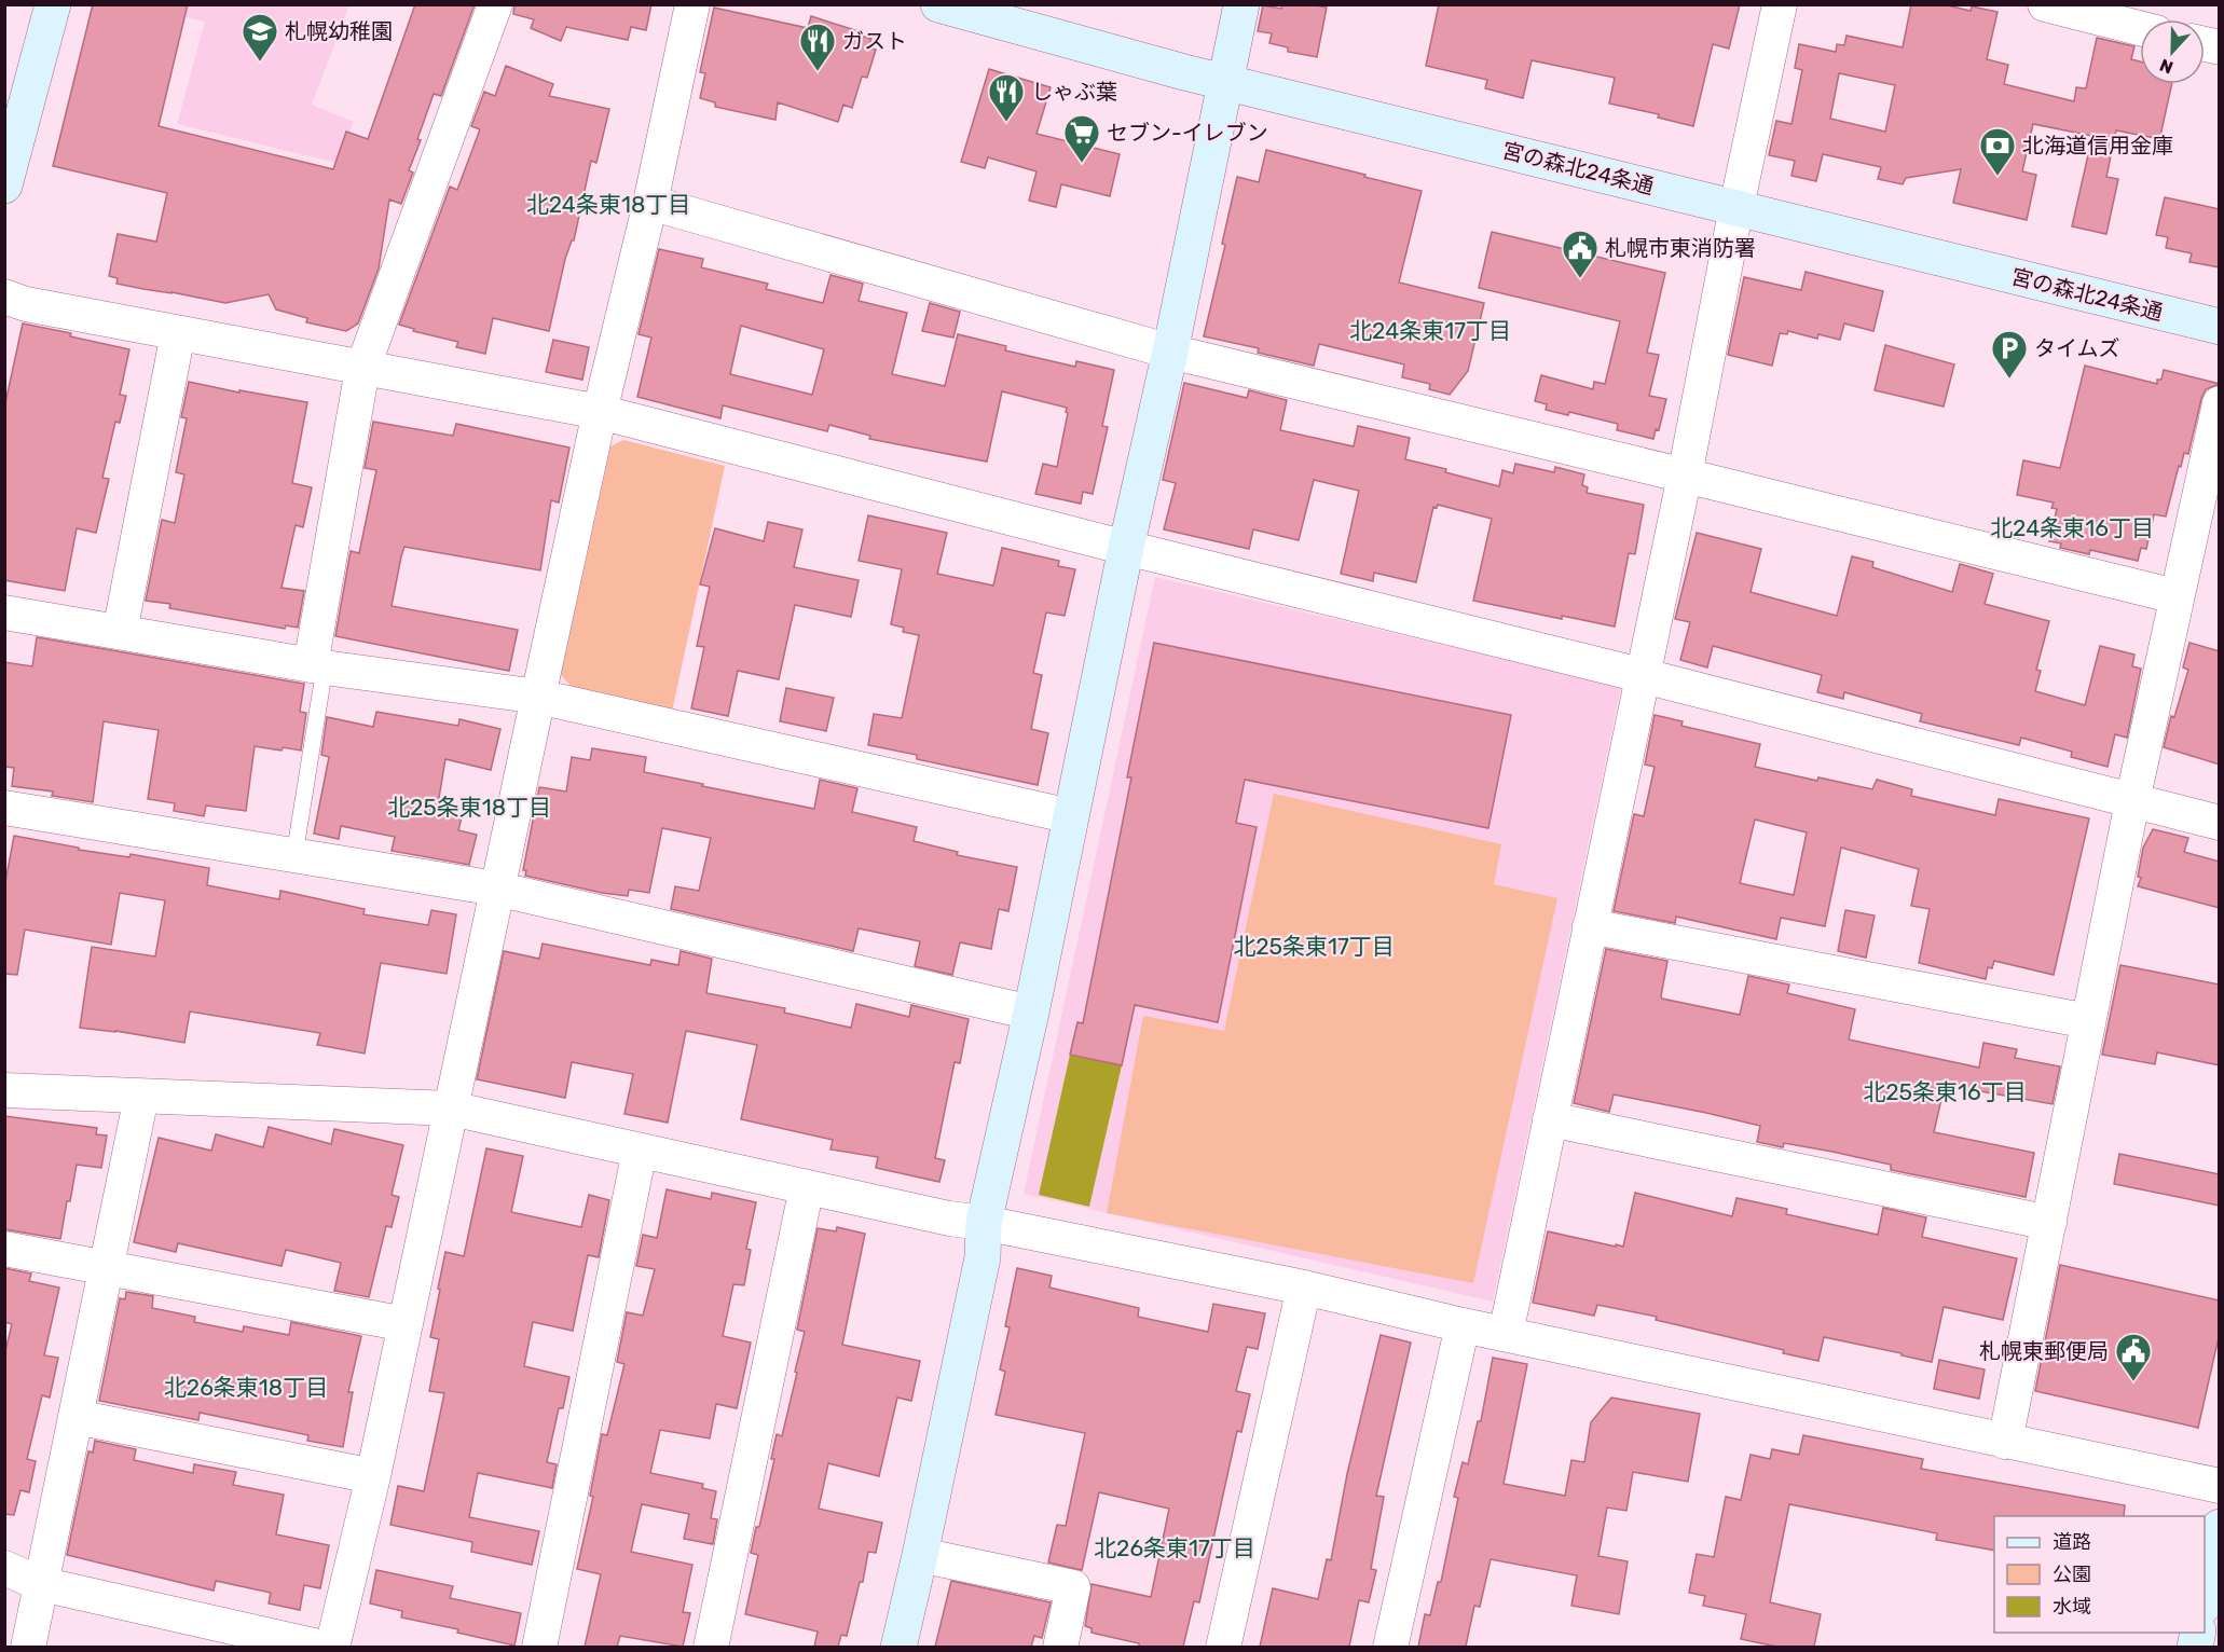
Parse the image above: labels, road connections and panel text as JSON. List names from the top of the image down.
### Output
{
  "streets": {
    "street": ["宮の森北24条通"]
  },
  "districts": [
    "北24条東18丁目",
    "北24条東17丁目",
    "北24条東16丁目",
    "北25条東18丁目",
    "北25条東17丁目",
    "北25条東16丁目",
    "北26条東18丁目",
    "北26条東17丁目"
  ],
  "places": {
    "school or university": ["札幌幼稚園"],
    "restaurant": ["ガスト", "しゃぶ葉"],
    "supermarket": ["セブン-イレブン"],
    "bank": ["北海道信用金庫"],
    "public building": ["札幌市東消防署", "札幌東郵便局"],
    "parking": ["タイムズ"]
  },
  "legend": ["道路", "公園", "水域"],
  "north": "bottom"
}
